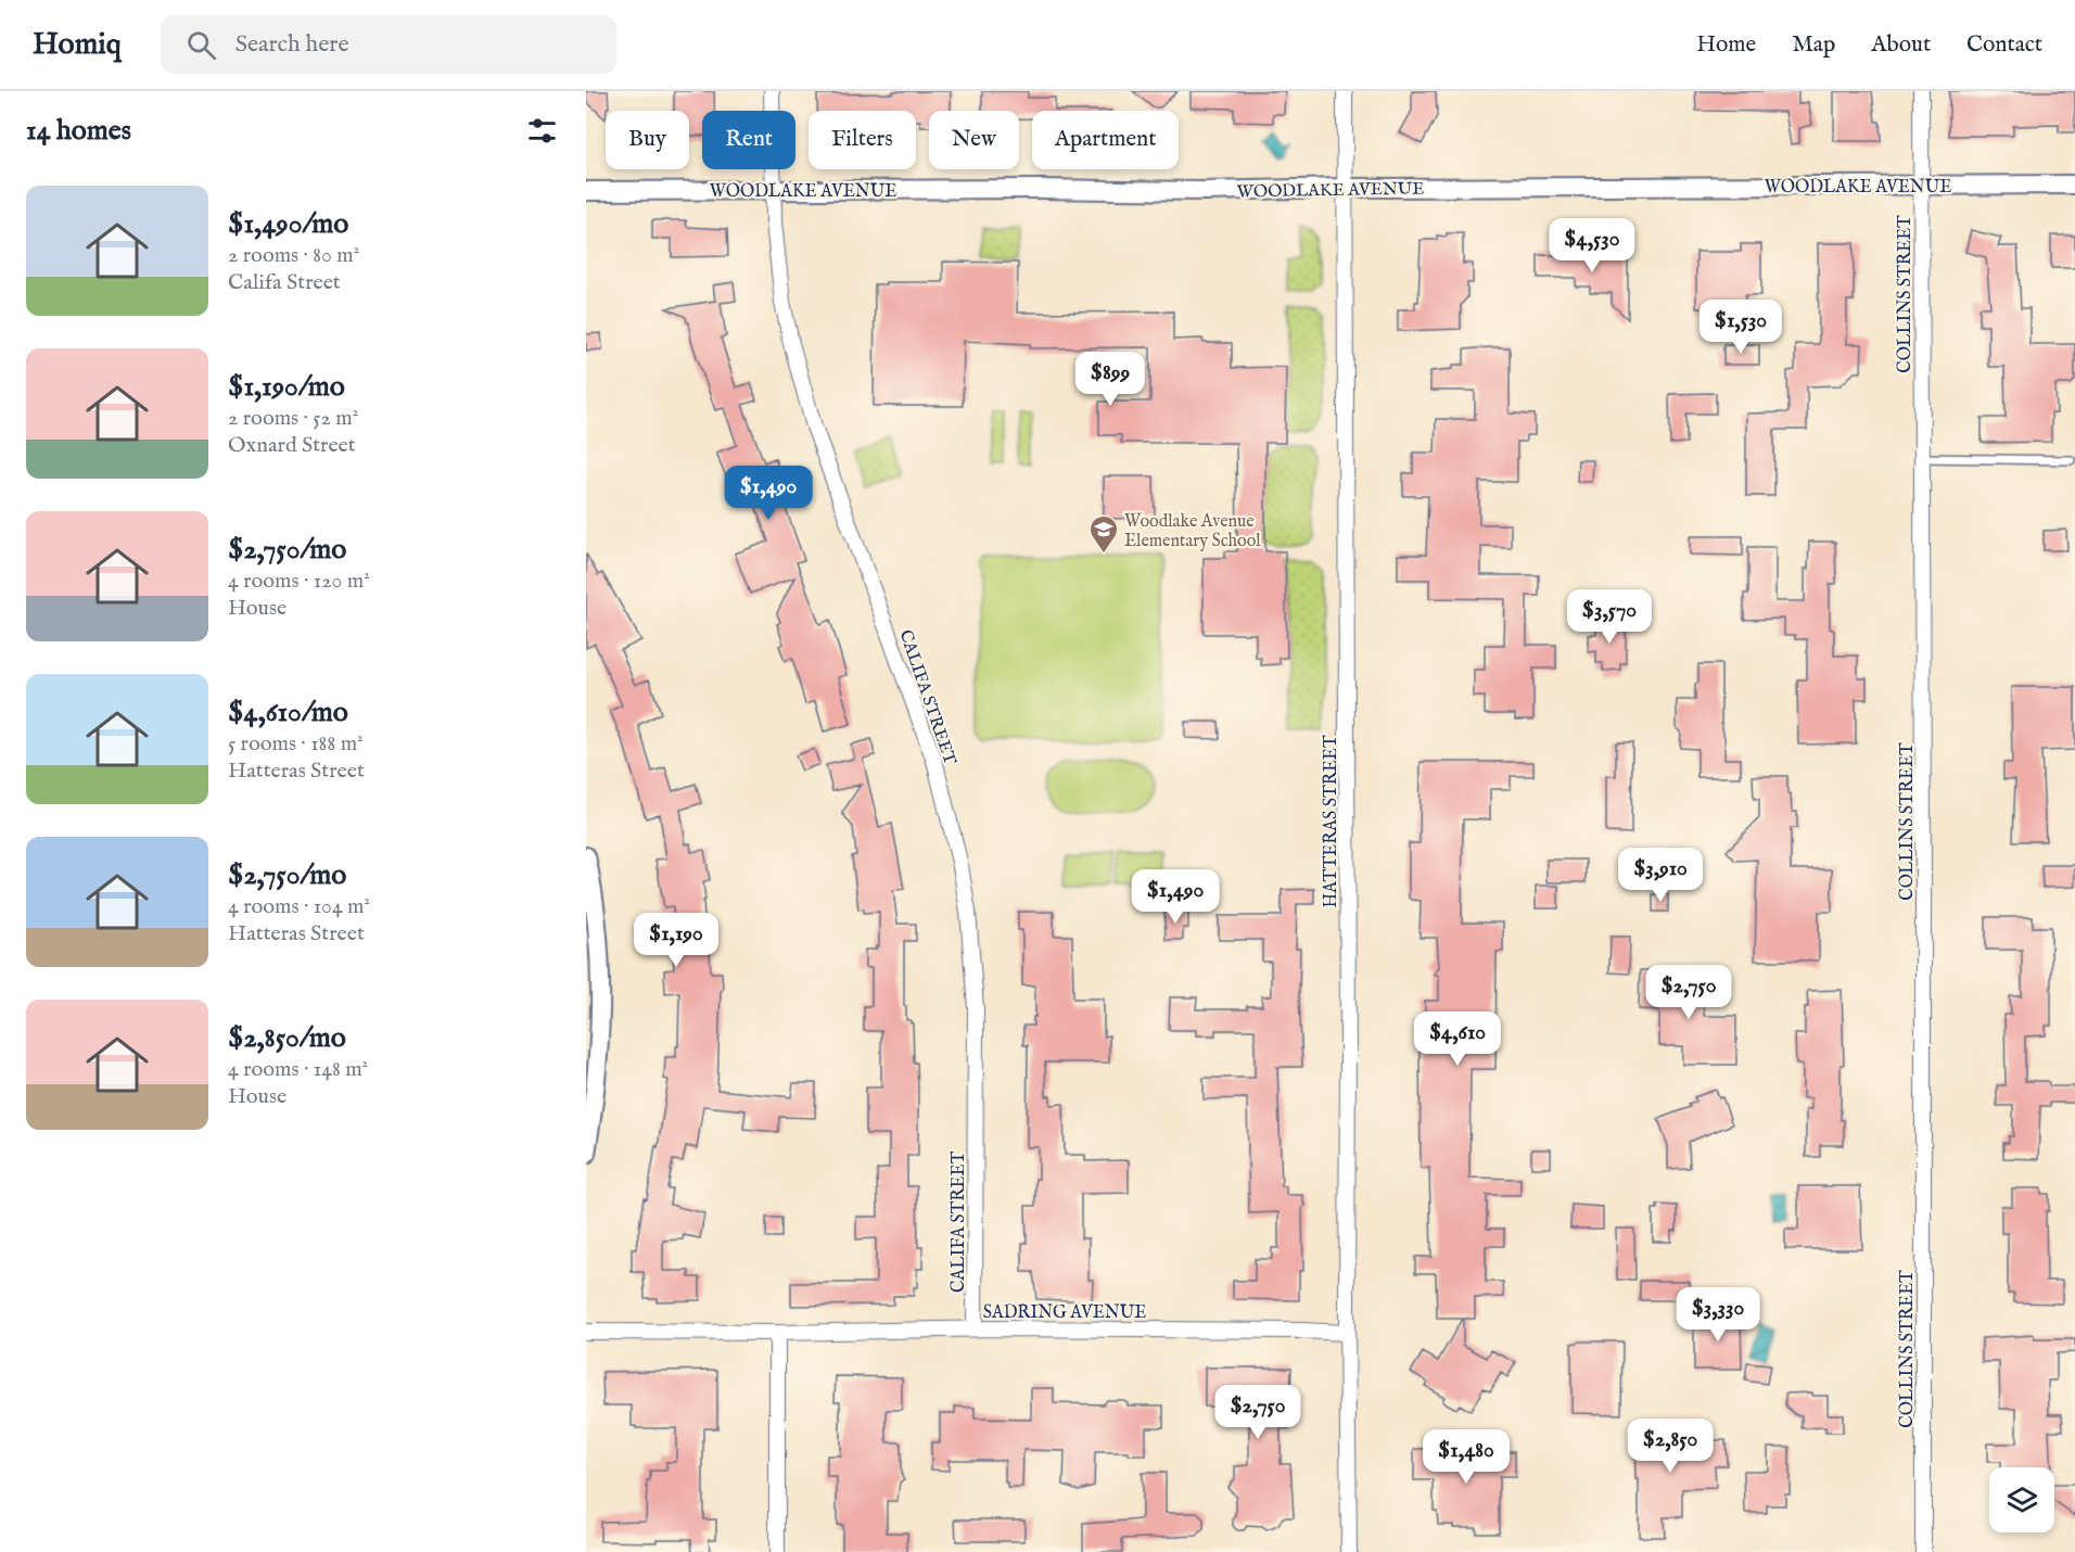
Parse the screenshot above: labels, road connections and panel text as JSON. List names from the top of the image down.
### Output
{
  "streets": {
    "street": [
      "WOODLAKE AVENUE",
      "COLLINS STREET",
      "CALIFA STREET",
      "HATTERAS STREET",
      "SADRING AVENUE"
    ]
  },
  "crossings": [
    ["WOODLAKE AVENUE", "COLLINS STREET"],
    ["WOODLAKE AVENUE", "CALIFA STREET"],
    ["WOODLAKE AVENUE", "HATTERAS STREET"],
    ["CALIFA STREET", "SADRING AVENUE"],
    ["HATTERAS STREET", "SADRING AVENUE"]
  ],
  "places": {
    "school or university": ["Woodlake Avenue Elementary School"]
  },
  "page": {
    "header": "Homiq",
    "search": "Search here",
    "nav": [
      "Home",
      "Map",
      "About",
      "Contact"
    ],
    "heading": "14 homes",
    "chip": [
      "Buy",
      "Rent",
      "Filters",
      "New",
      "Apartment"
    ],
    "list": [
      {
        "name": "$1,490/mo",
        "note": "2 rooms · 80 m² · Califa Street"
      },
      {
        "name": "$1,190/mo",
        "note": "2 rooms · 52 m² · Oxnard Street"
      },
      {
        "name": "$2,750/mo",
        "note": "4 rooms · 120 m² · House"
      },
      {
        "name": "$4,610/mo",
        "note": "5 rooms · 188 m² · Hatteras Street"
      },
      {
        "name": "$2,750/mo",
        "note": "4 rooms · 104 m² · Hatteras Street"
      },
      {
        "name": "$2,850/mo",
        "note": "4 rooms · 148 m² · House"
      }
    ],
    "price": [
      "$4,530",
      "$1,530",
      "$899",
      "$1,490",
      "$3,570",
      "$3,910",
      "$1,490",
      "$1,190",
      "$2,750",
      "$4,610",
      "$3,330",
      "$2,750",
      "$2,850",
      "$1,480"
    ]
  }
}
